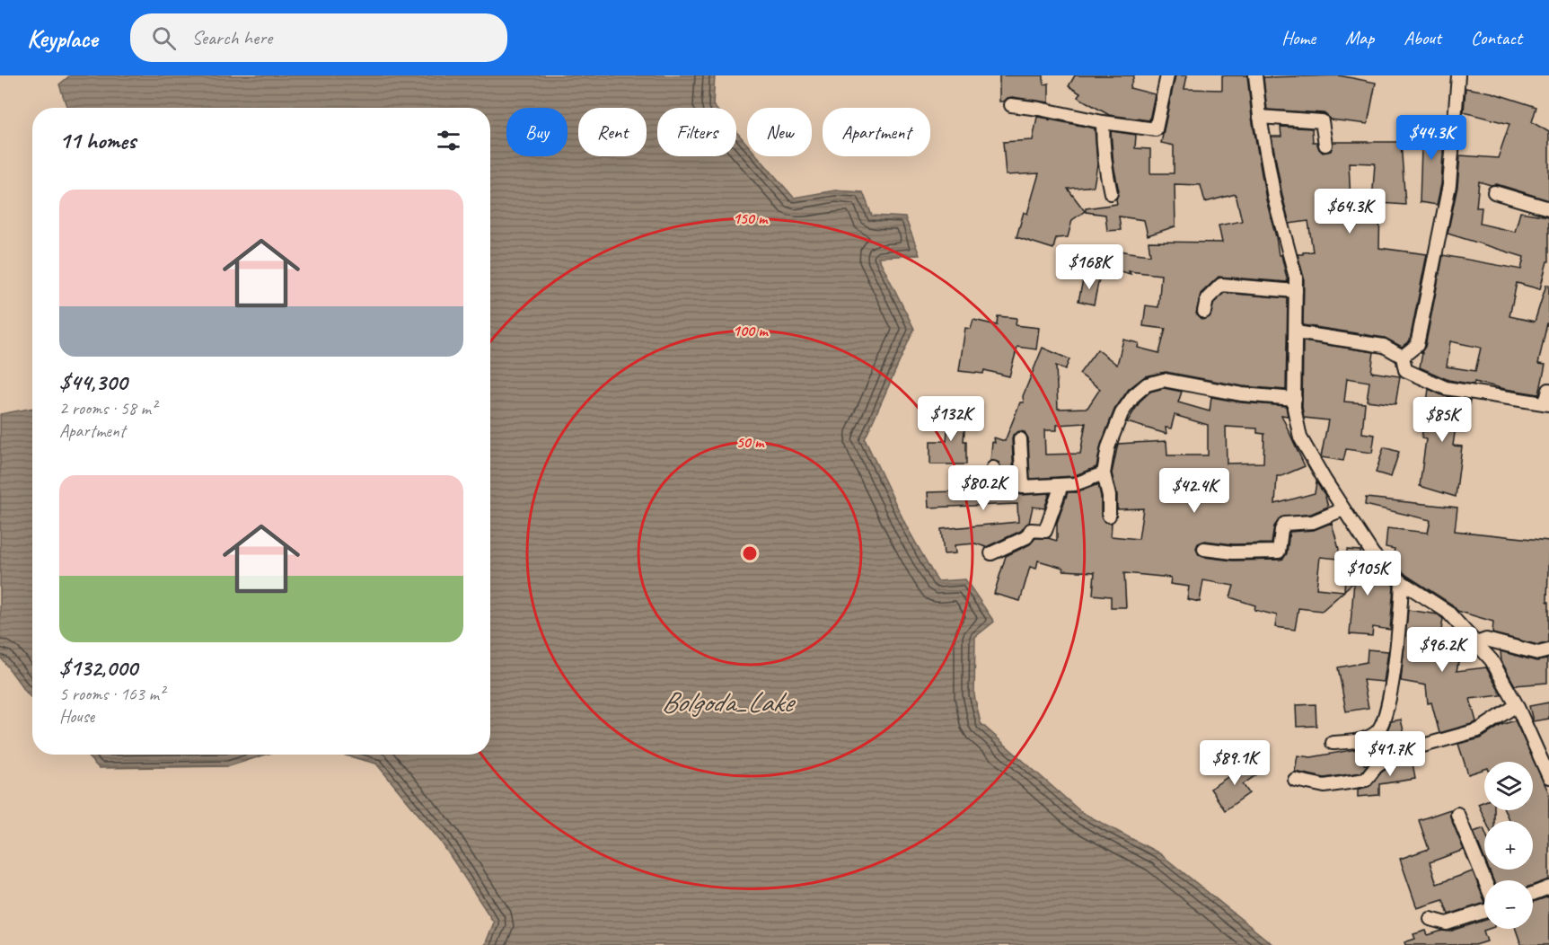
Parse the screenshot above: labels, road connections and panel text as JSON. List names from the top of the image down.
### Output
{
  "water": ["Bolgoda_Lake"],
  "page": {
    "header": "Keyplace",
    "search": "Search here",
    "nav": [
      "Home",
      "Map",
      "About",
      "Contact"
    ],
    "chip": [
      "Buy",
      "Rent",
      "Filters",
      "New",
      "Apartment"
    ],
    "heading": "11 homes",
    "price": [
      "$44.3K",
      "$64.3K",
      "$168K",
      "$132K",
      "$85K",
      "$80.2K",
      "$42.4K",
      "$105K",
      "$96.2K",
      "$41.7K",
      "$89.1K"
    ],
    "list": [
      {
        "name": "$44,300",
        "note": "2 rooms · 58 m² · Apartment"
      },
      {
        "name": "$132,000",
        "note": "5 rooms · 163 m² · House"
      }
    ],
    "map_buttons": ["+", "−"]
  },
  "rings": ["150 m", "100 m", "50 m"]
}
